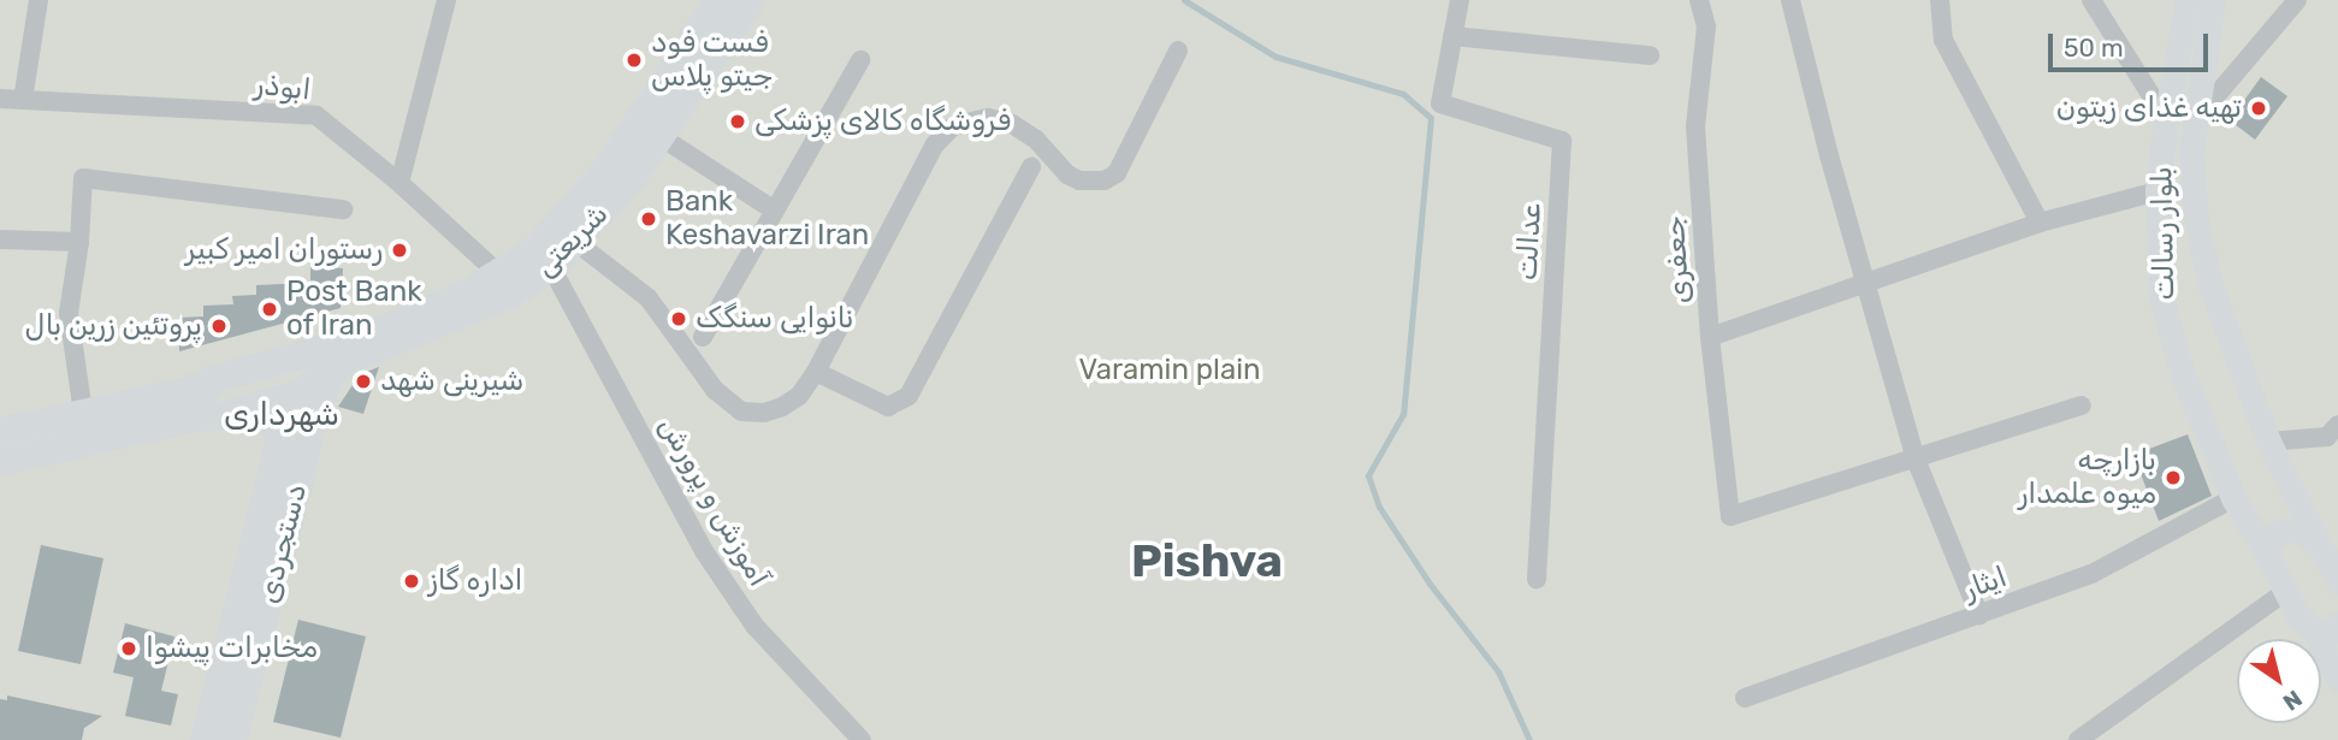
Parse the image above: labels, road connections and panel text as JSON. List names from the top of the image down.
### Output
{
  "streets": {
    "main road": ["بلوار رسالت", "شریعتی", "دستجردی"],
    "street": [
      "ابوذر",
      "عدالت",
      "جعفری",
      "آموزش و پرورش",
      "ایثار"
    ]
  },
  "crossings": [
    ["ابوذر", "شریعتی"],
    ["بلوار رسالت", "ایثار"],
    ["شریعتی", "آموزش و پرورش"],
    ["شریعتی", "دستجردی"]
  ],
  "districts": ["شهرداری", "Pishva"],
  "parks": ["Varamin plain"],
  "places": [
    "فست فود جیتو پلاس",
    "تهیه غذای زیتون",
    "فروشگاه کالای پزشکی",
    "Bank Keshavarzi Iran",
    "رستوران امیر کبیر",
    "Post Bank of Iran",
    "نانوایی سنگک",
    "پروتئین زرین بال",
    "شیرینی شهد",
    "بازارچه میوه علمدار",
    "اداره گاز",
    "مخابرات پیشوا"
  ],
  "scale_bar": "50 m",
  "north": "bottom right"
}
